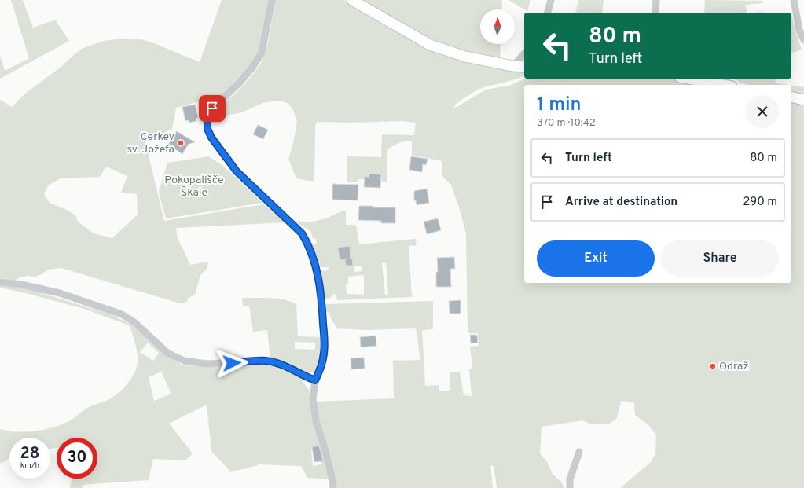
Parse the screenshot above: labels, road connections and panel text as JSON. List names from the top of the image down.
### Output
{
  "parks": ["Pokopališče Škale"],
  "places": ["Cerkev sv. Jožefa", "Odraž"],
  "north": "top",
  "page": {
    "turn": ["80 m", "Turn left"],
    "heading": ["1 min", "370 m · 10:42"],
    "list": [
      {
        "name": "Turn left",
        "value": "80 m"
      },
      {
        "name": "Arrive at destination",
        "value": "290 m"
      }
    ],
    "buttons": ["Exit", "Share"],
    "speed": "28 km/h",
    "limit": "30"
  }
}
